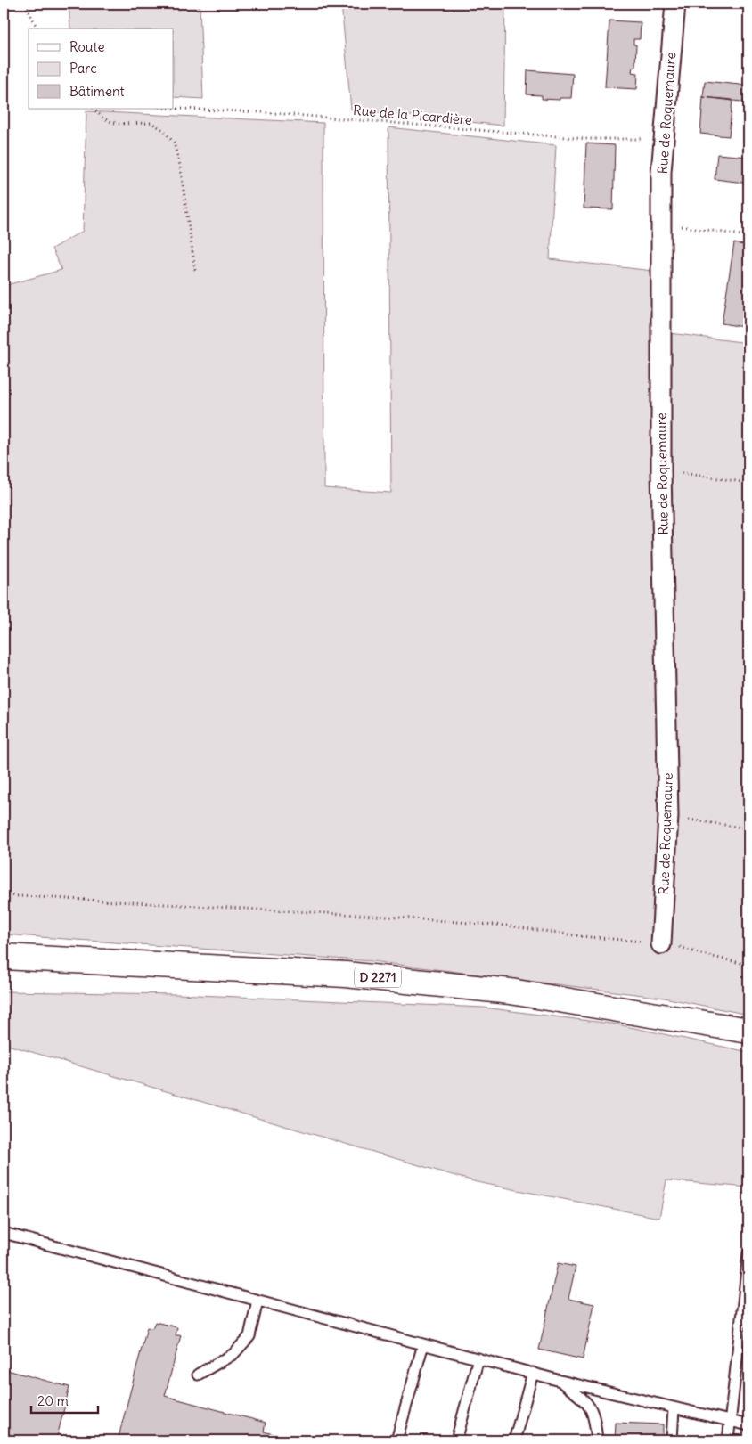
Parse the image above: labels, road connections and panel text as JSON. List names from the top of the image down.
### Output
{
  "streets": {
    "highway": ["D 2271"],
    "street": ["Rue de Roquemaure"],
    "path": ["Rue de la Picardière"]
  },
  "crossings": [
    ["Rue de Roquemaure", "Rue de la Picardière"]
  ],
  "legend": ["Route", "Parc", "Bâtiment"],
  "scale_bar": "20 m"
}
